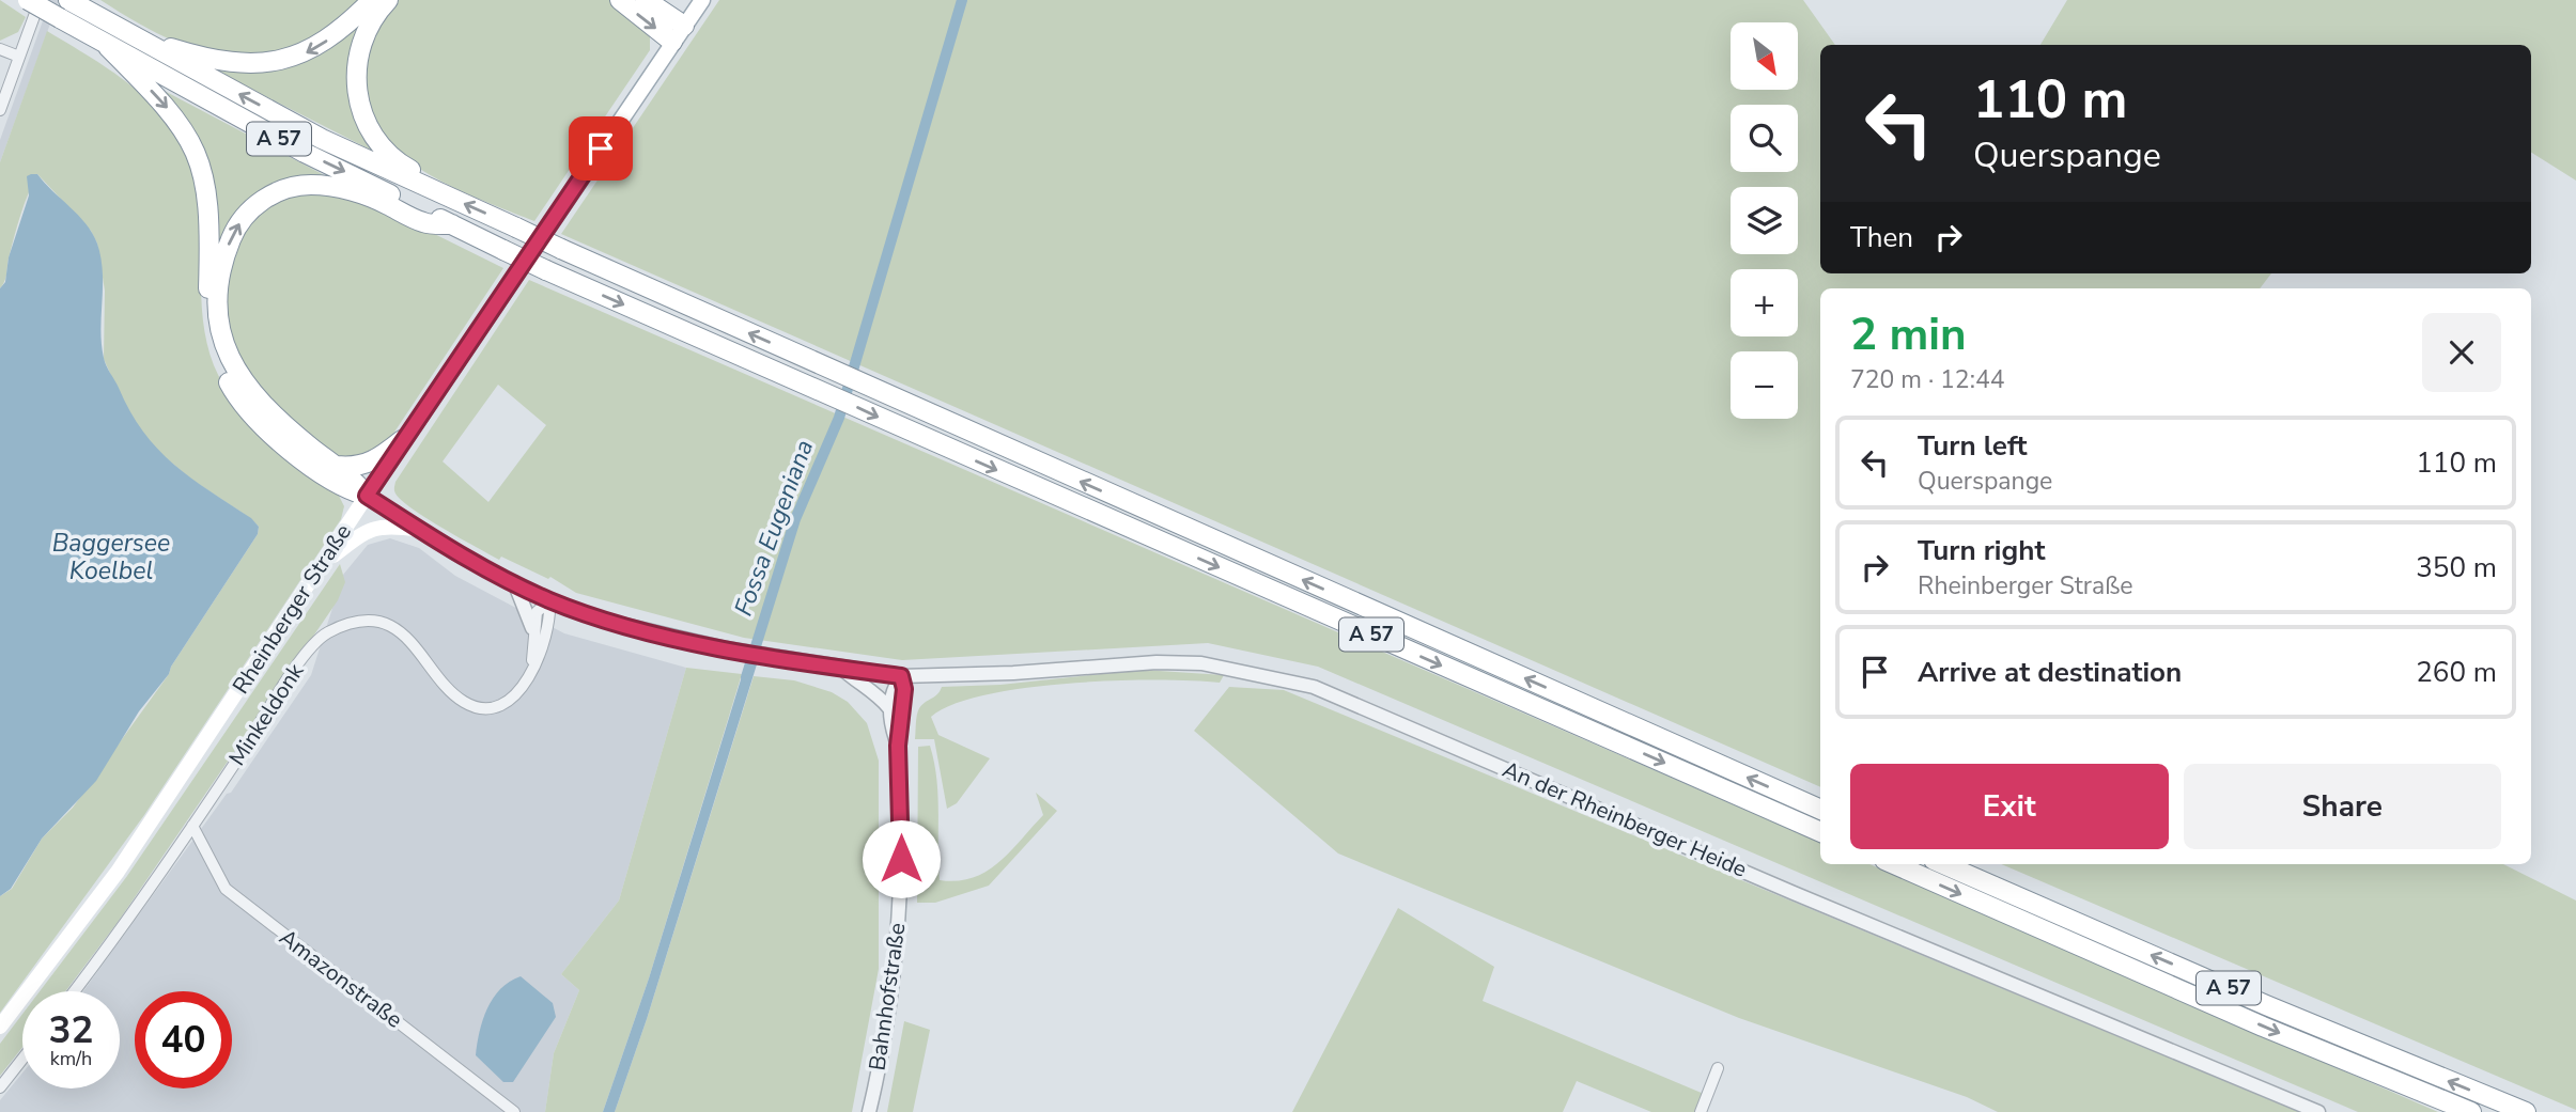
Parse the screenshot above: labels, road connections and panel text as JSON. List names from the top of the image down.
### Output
{
  "streets": {
    "highway": ["A 57"],
    "main road": ["Rheinberger Straße"],
    "street": [
      "Minkeldonk",
      "An der Rheinberger Heide",
      "Amazonstraße",
      "Bahnhofstraße"
    ]
  },
  "crossings": [
    ["Rheinberger Straße", "An der Rheinberger Heide"],
    ["Minkeldonk", "An der Rheinberger Heide"],
    ["Minkeldonk", "Amazonstraße"],
    ["An der Rheinberger Heide", "Bahnhofstraße"]
  ],
  "water": ["Fossa Eugeniana", "Baggersee Koelbel"],
  "north": "bottom right",
  "page": {
    "map_buttons": ["+", "−"],
    "turn": ["110 m", "Querspange"],
    "then": "Then",
    "heading": ["2 min", "720 m · 12:44"],
    "list": [
      {
        "name": "Turn left",
        "note": "Querspange",
        "value": "110 m"
      },
      {
        "name": "Turn right",
        "note": "Rheinberger Straße",
        "value": "350 m"
      },
      {
        "name": "Arrive at destination",
        "value": "260 m"
      }
    ],
    "buttons": ["Exit", "Share"],
    "speed": "32 km/h",
    "limit": "40"
  }
}
